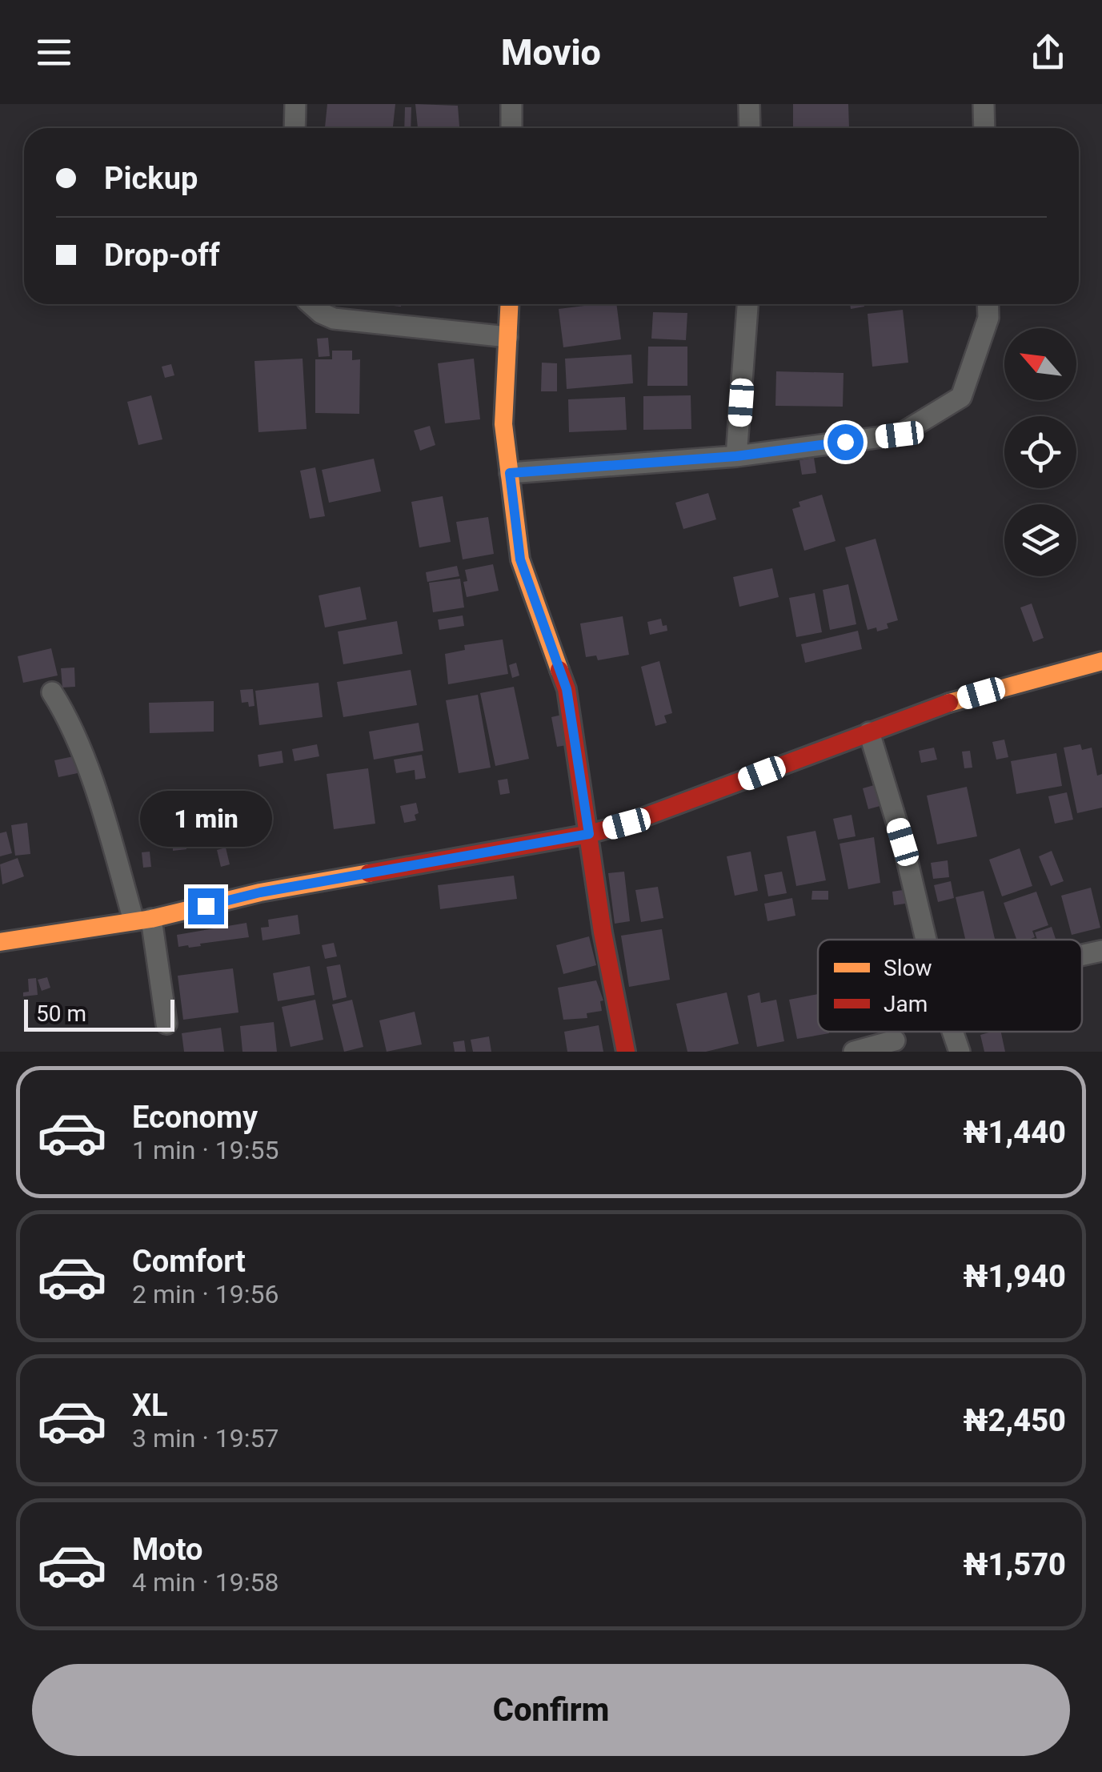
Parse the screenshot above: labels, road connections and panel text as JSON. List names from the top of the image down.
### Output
{
  "legend": ["Slow", "Jam"],
  "scale_bar": "50 m",
  "north": "top left",
  "page": {
    "header": "Movio",
    "banner": ["Pickup", "Drop-off"],
    "bubble": "1 min",
    "scale": "50 m",
    "list": [
      {
        "name": "Economy",
        "note": "1 min · 19:55",
        "value": "₦1,440"
      },
      {
        "name": "Comfort",
        "note": "2 min · 19:56",
        "value": "₦1,940"
      },
      {
        "name": "XL",
        "note": "3 min · 19:57",
        "value": "₦2,450"
      },
      {
        "name": "Moto",
        "note": "4 min · 19:58",
        "value": "₦1,570"
      }
    ],
    "buttons": "Confirm"
  }
}
